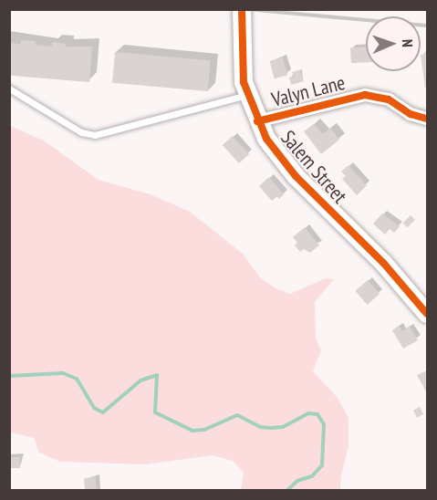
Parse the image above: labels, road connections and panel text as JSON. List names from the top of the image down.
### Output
{
  "streets": {
    "street": ["Valyn Lane", "Salem Street"]
  },
  "crossings": [
    ["Valyn Lane", "Salem Street"]
  ],
  "north": "right"
}
